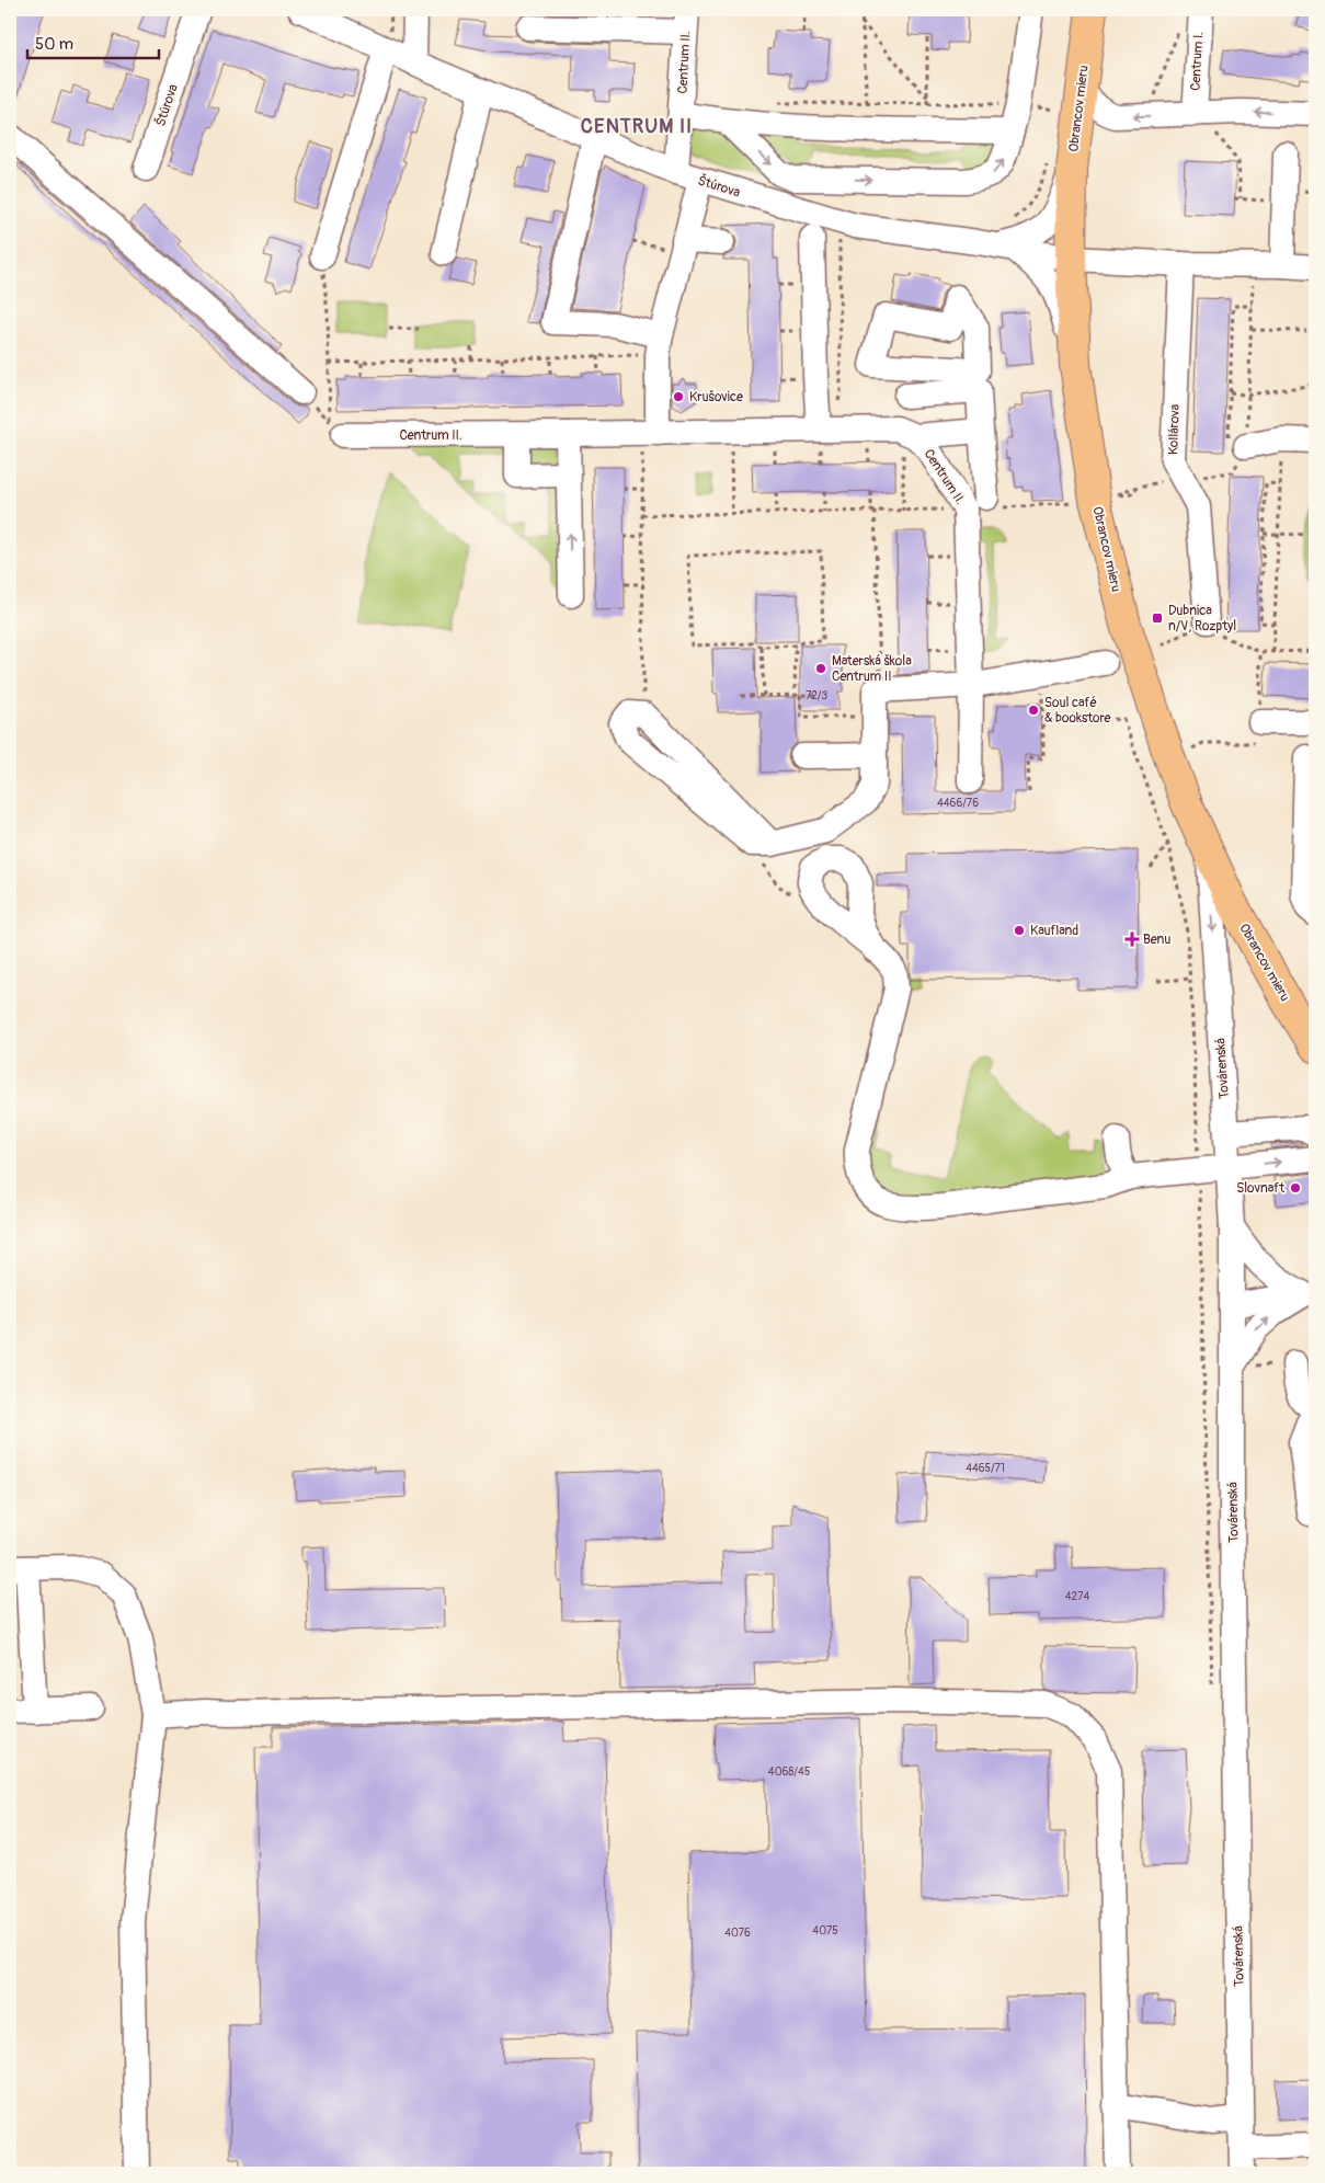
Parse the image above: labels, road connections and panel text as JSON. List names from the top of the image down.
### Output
{
  "streets": {
    "main road": ["Obrancov mieru"],
    "street": [
      "Centrum I.",
      "Centrum II.",
      "Štúrova",
      "Kollárova",
      "Továrenská"
    ]
  },
  "crossings": [
    ["Centrum II.", "Štúrova"],
    ["Štúrova", "Obrancov mieru"],
    ["Obrancov mieru", "Továrenská"]
  ],
  "districts": ["CENTRUM II"],
  "places": {
    "other": [
      "Krušovice",
      "Materská škola Centrum II",
      "Soul café & bookstore",
      "Kaufland",
      "Slovnaft"
    ],
    "transit": ["Dubnica n/V, Rozptyl"],
    "health": ["Benu"]
  },
  "house_numbers": [
    "72/3",
    "4466/76",
    "4465/71",
    "4274",
    "4068/45",
    "4075",
    "4076"
  ],
  "scale_bar": "50 m"
}
